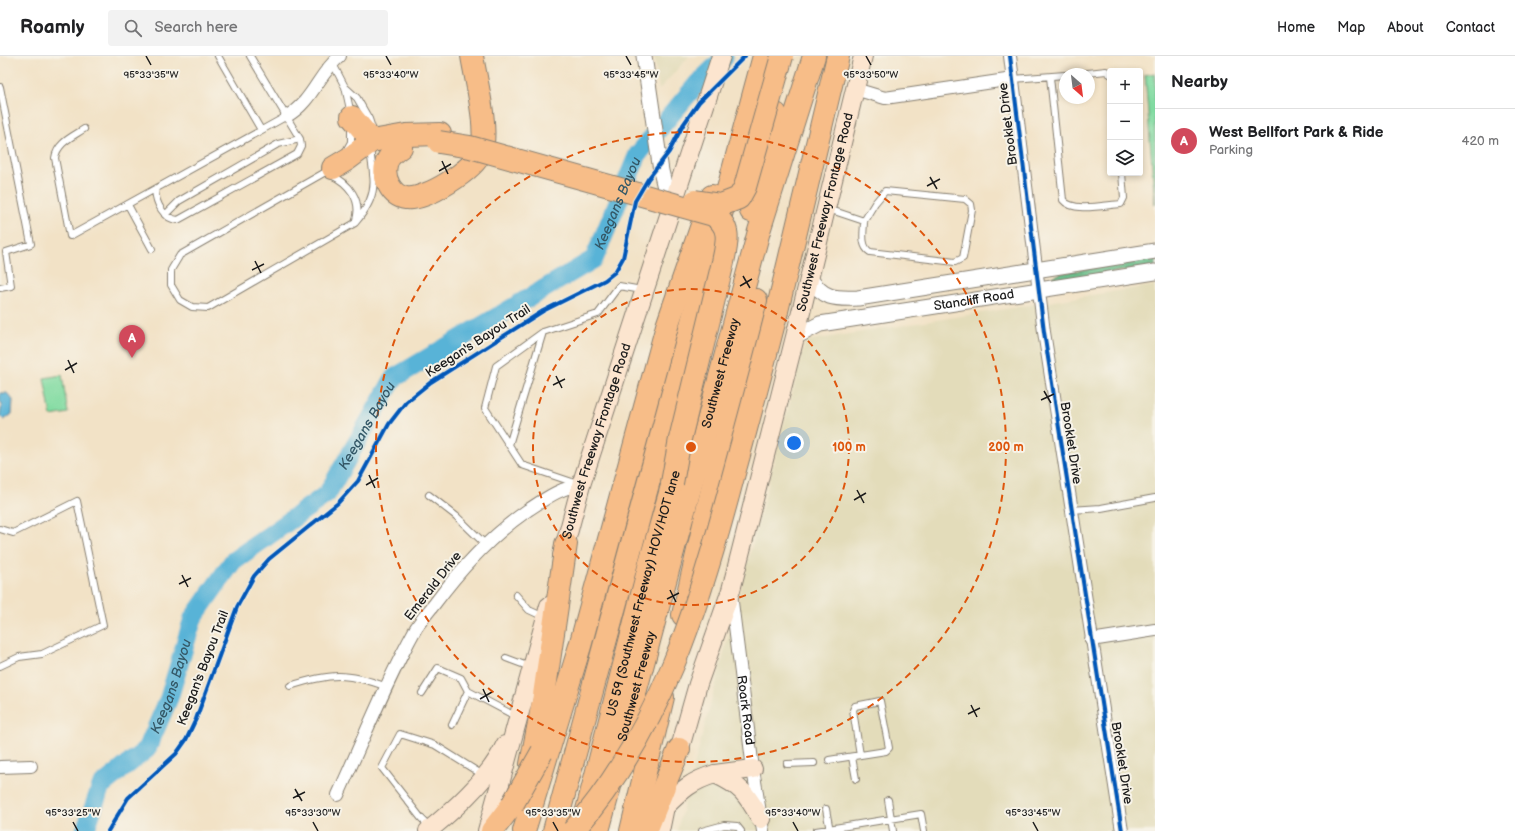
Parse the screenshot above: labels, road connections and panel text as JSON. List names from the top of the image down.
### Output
{
  "streets": {
    "highway": ["Southwest Freeway", "US 59 (Southwest Freeway) HOV/HOT lane"],
    "main road": ["Southwest Freeway Frontage Road"],
    "street": [
      "Brooklet Drive",
      "Stancliff Road",
      "Emerald Drive",
      "Roark Road"
    ],
    "cycle path": ["Keegan's Bayou Trail"]
  },
  "crossings": [
    ["Brooklet Drive", "Stancliff Road"],
    ["Southwest Freeway Frontage Road", "Stancliff Road"],
    ["Southwest Freeway Frontage Road", "Emerald Drive"],
    ["Southwest Freeway Frontage Road", "Roark Road"]
  ],
  "water": ["Keegans Bayou"],
  "north": "bottom right",
  "page": {
    "header": "Roamly",
    "search": "Search here",
    "nav": [
      "Home",
      "Map",
      "About",
      "Contact"
    ],
    "heading": "Nearby",
    "map_buttons": ["+", "−"],
    "list": [
      {
        "mark": "A",
        "name": "West Bellfort Park & Ride",
        "note": "Parking",
        "value": "420 m"
      }
    ],
    "pins": "A"
  },
  "coordinates": [
    "95°33'35\"W",
    "95°33'40\"W",
    "95°33'50\"W",
    "95°33'45\"W",
    "95°33'25\"W",
    "95°33'30\"W"
  ],
  "rings": ["100 m", "200 m"]
}
